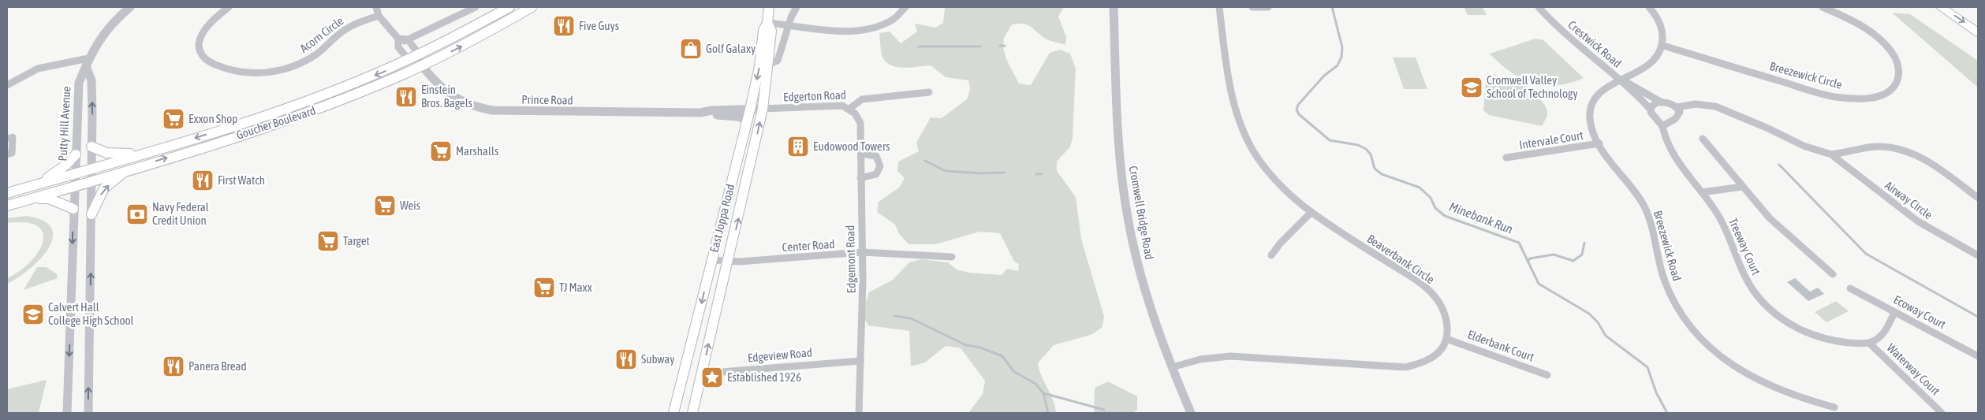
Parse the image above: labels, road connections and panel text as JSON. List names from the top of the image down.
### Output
{
  "streets": {
    "main road": ["Goucher Boulevard", "East Joppa Road"],
    "street": [
      "Acorn Circle",
      "Crestwick Road",
      "Breezewick Circle",
      "Edgerton Road",
      "Prince Road",
      "Putty Hill Avenue",
      "Intervale Court",
      "Airway Circle",
      "Cromwell Bridge Road",
      "Center Road",
      "Breezewick Road",
      "Treeway Court",
      "Edgemont Road",
      "Beaverbank Circle",
      "Ecoway Court",
      "Elderbank Court",
      "Edgeview Road",
      "Waterway Court"
    ]
  },
  "crossings": [
    ["Crestwick Road", "Airway Circle"],
    ["Crestwick Road", "Breezewick Road"],
    ["Crestwick Road", "Treeway Court"],
    ["Breezewick Circle", "Breezewick Road"],
    ["Edgerton Road", "Prince Road"],
    ["Edgerton Road", "East Joppa Road"],
    ["Edgerton Road", "Edgemont Road"],
    ["Prince Road", "Goucher Boulevard"],
    ["Prince Road", "East Joppa Road"],
    ["Goucher Boulevard", "Putty Hill Avenue"],
    ["Intervale Court", "Breezewick Road"],
    ["Airway Circle", "Treeway Court"],
    ["East Joppa Road", "Center Road"],
    ["East Joppa Road", "Edgeview Road"],
    ["Center Road", "Edgemont Road"],
    ["Treeway Court", "Waterway Court"],
    ["Edgemont Road", "Edgeview Road"],
    ["Beaverbank Circle", "Elderbank Court"]
  ],
  "water": ["Minebank Run"],
  "places": {
    "restaurant": [
      "Five Guys",
      "Einstein Bros. Bagels",
      "First Watch",
      "Subway",
      "Panera Bread"
    ],
    "shop": ["Golf Galaxy"],
    "school or university": ["Cromwell Valley School of Technology", "Calvert Hall College High School"],
    "supermarket": [
      "Exxon Shop",
      "Marshalls",
      "Weis",
      "Target",
      "TJ Maxx"
    ],
    "building": ["Eudowood Towers"],
    "bank": ["Navy Federal Credit Union"],
    "place": ["Established 1926"]
  }
}
